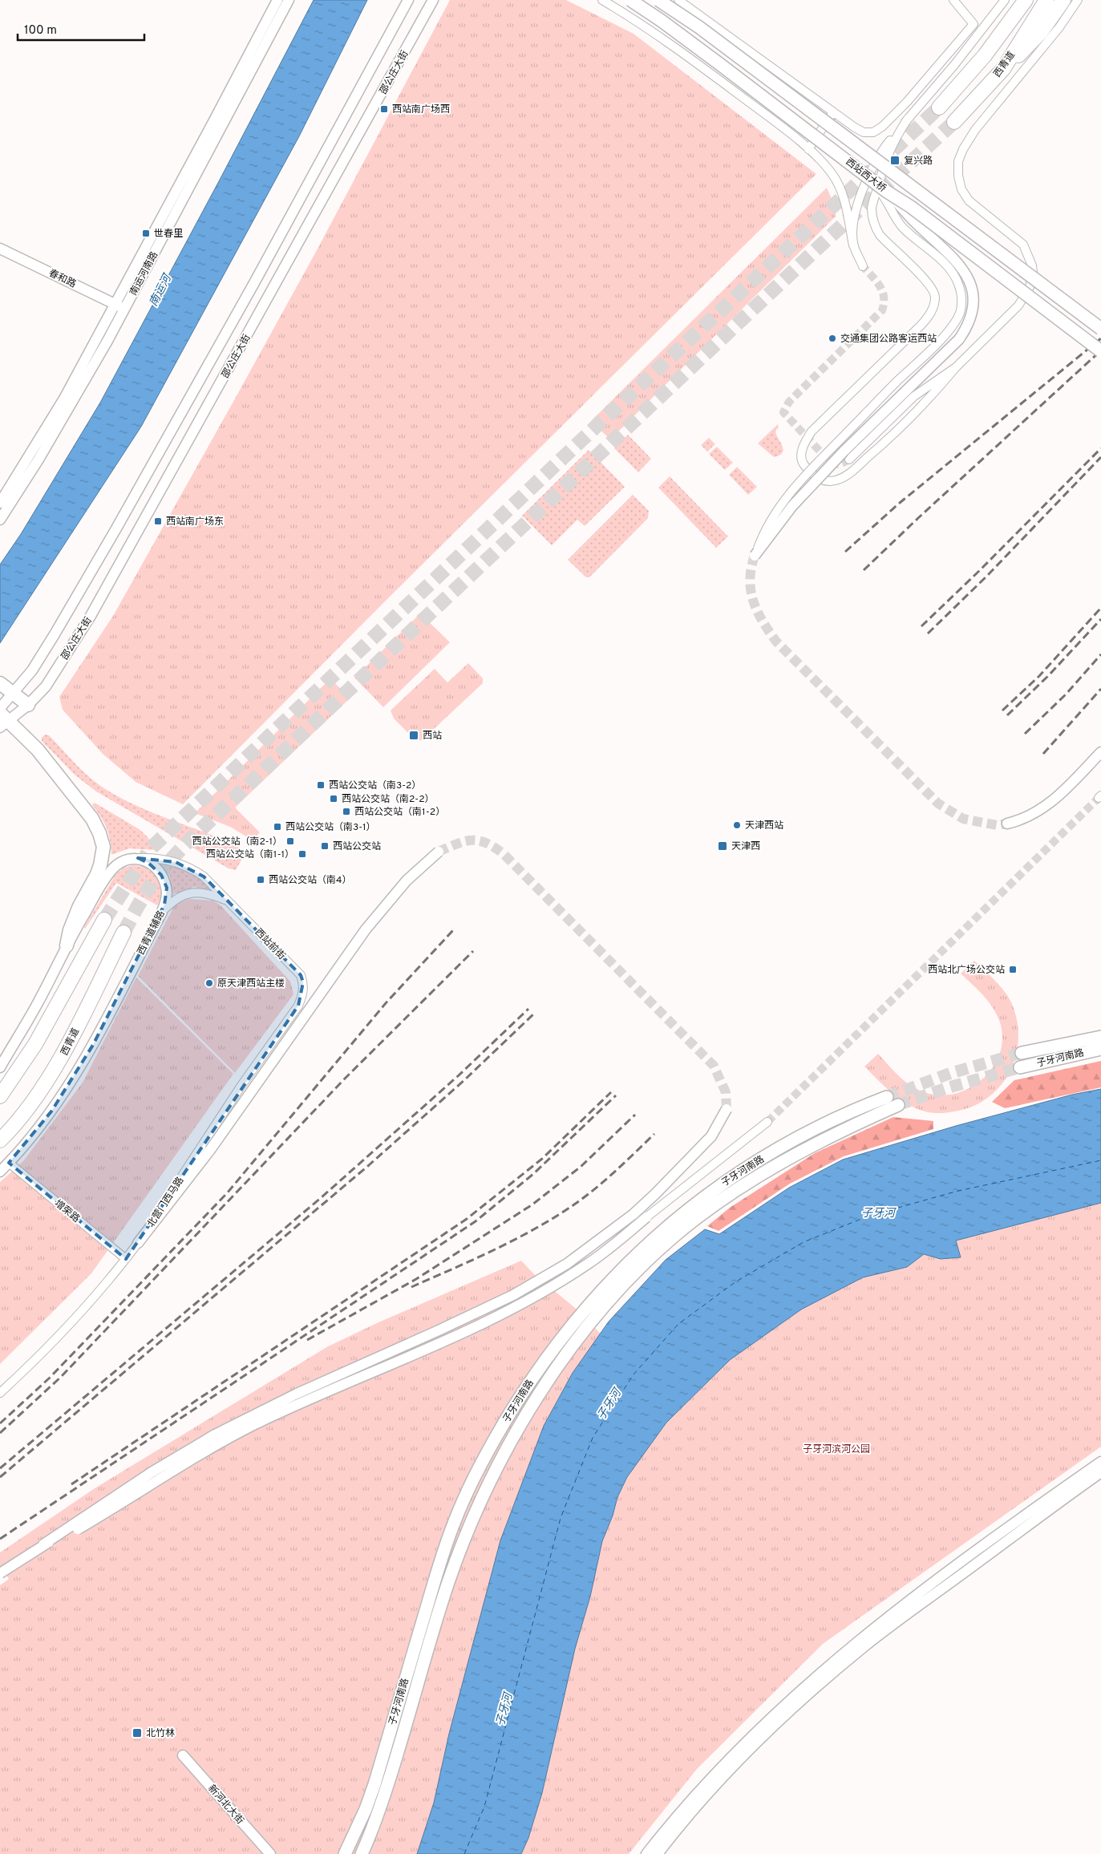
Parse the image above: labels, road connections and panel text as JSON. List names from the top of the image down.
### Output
{
  "streets": {
    "highway": ["西青道"],
    "main road": ["西站西大桥", "子牙河南路"],
    "street": [
      "邵公庄大街",
      "南运河南路",
      "春和路",
      "西青道辅路",
      "西站前街",
      "北营门西马路",
      "增荣路",
      "新河北大街"
    ]
  },
  "crossings": [
    ["南运河南路", "春和路"],
    ["西青道辅路", "西站前街"],
    ["西青道辅路", "增荣路"],
    ["西站前街", "北营门西马路"],
    ["北营门西马路", "增荣路"]
  ],
  "water": ["南运河", "子牙河"],
  "parks": ["子牙河滨河公园"],
  "places": {
    "transit": [
      "西站南广场西",
      "复兴路",
      "世春里",
      "西站南广场东",
      "西站",
      "西站公交站（南3-2）",
      "西站公交站（南2-2）",
      "西站公交站（南1-2）",
      "西站公交站（南3-1）",
      "西站公交站（南2-1）",
      "西站公交站",
      "天津西",
      "西站公交站（南1-1）",
      "西站公交站（南4）",
      "西站北广场公交站",
      "北竹林"
    ],
    "other": ["交通集团公路客运西站", "天津西站", "原天津西站主楼"]
  },
  "scale_bar": "100 m"
}
